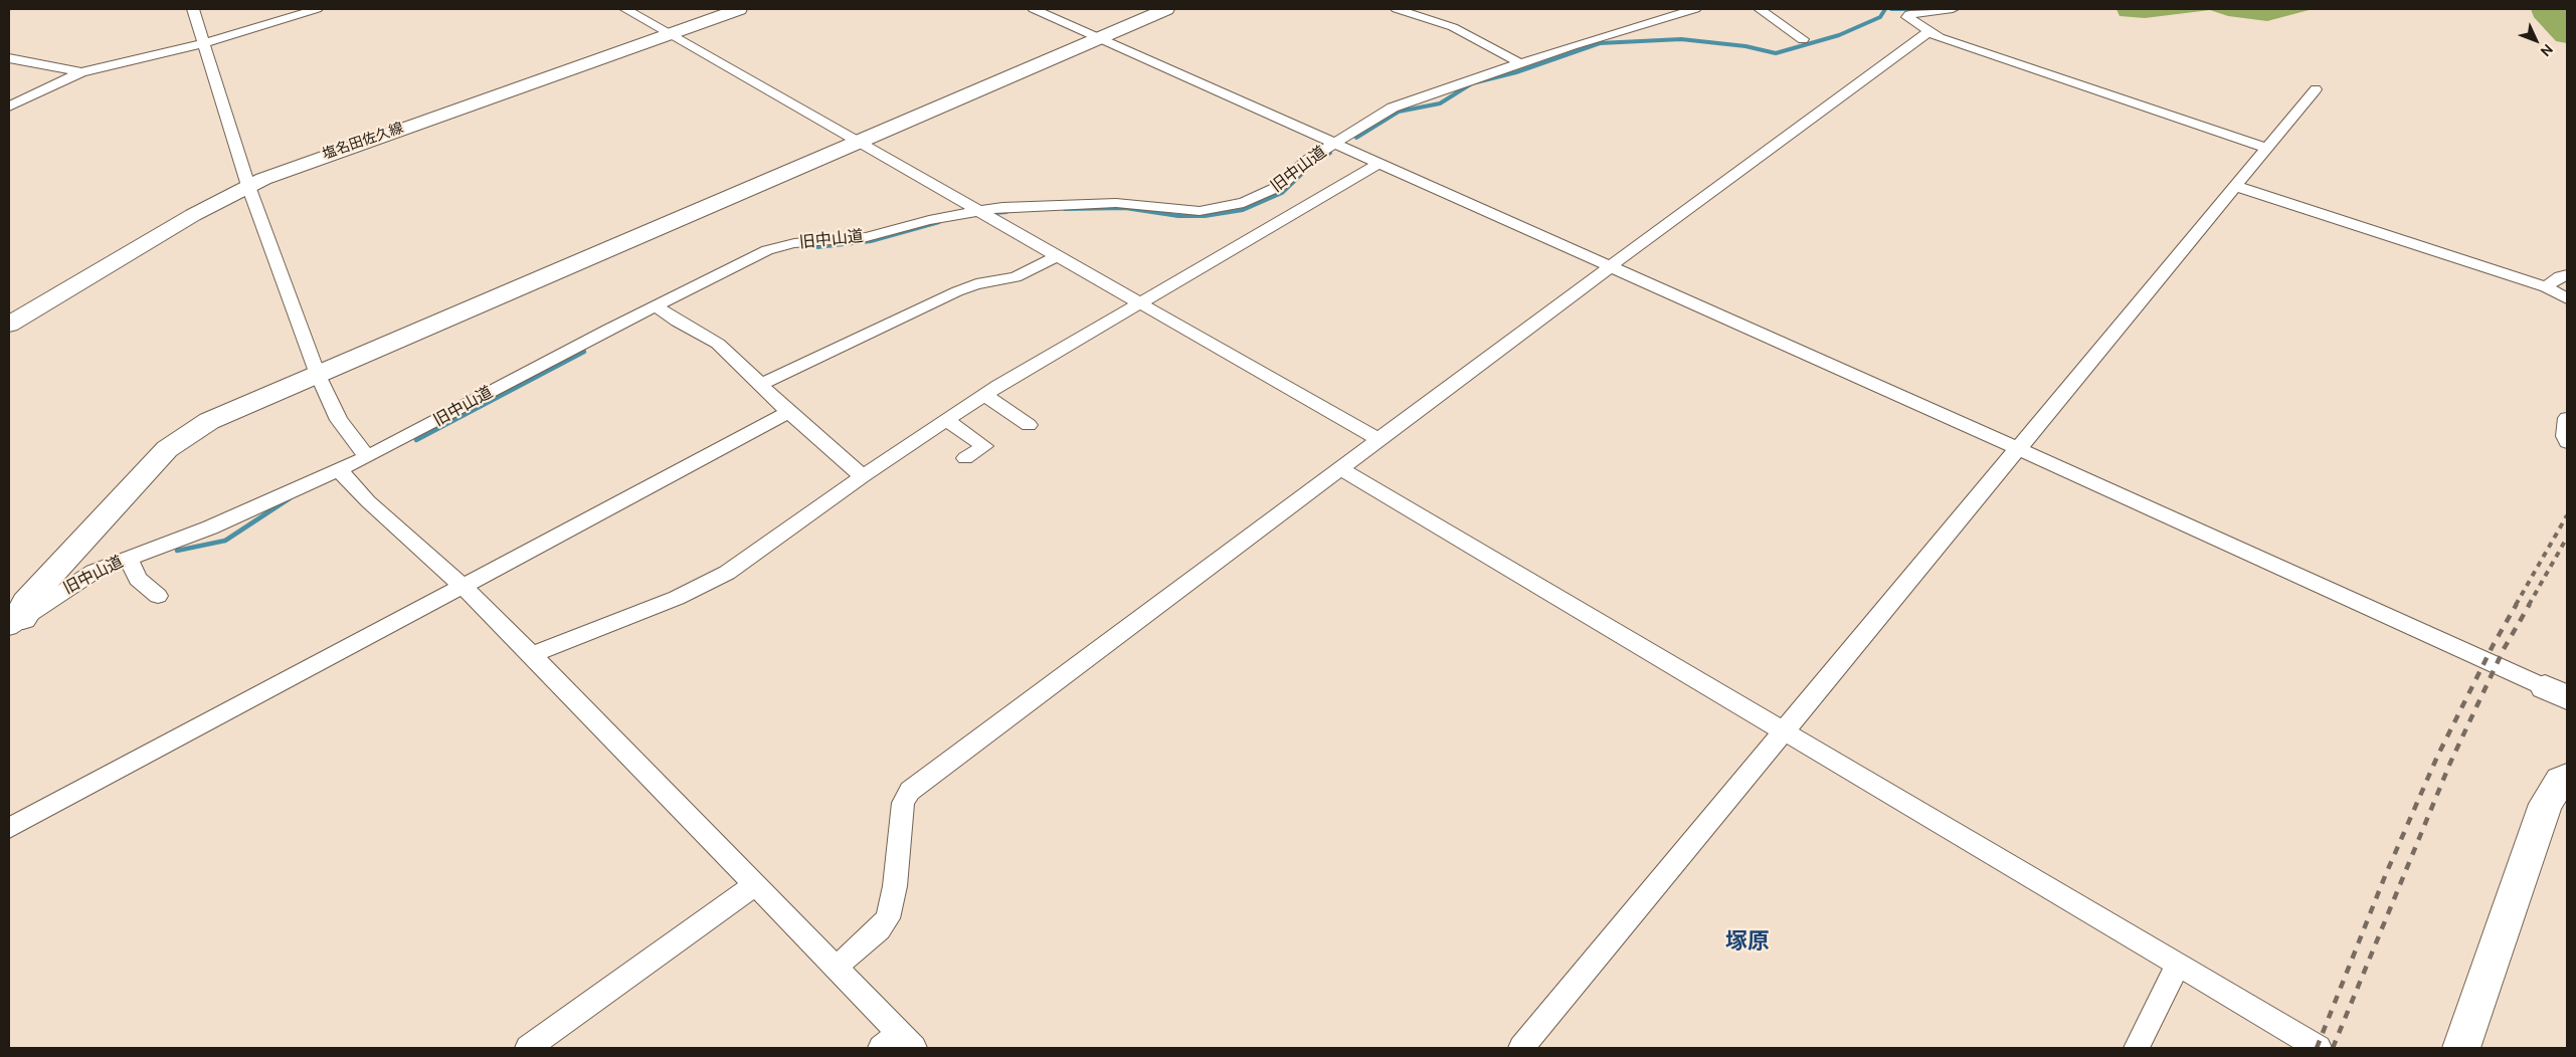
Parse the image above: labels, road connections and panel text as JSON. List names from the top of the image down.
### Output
{
  "streets": {
    "street": ["塩名田佐久線", "旧中山道"]
  },
  "districts": ["塚原"],
  "north": "bottom right"
}
